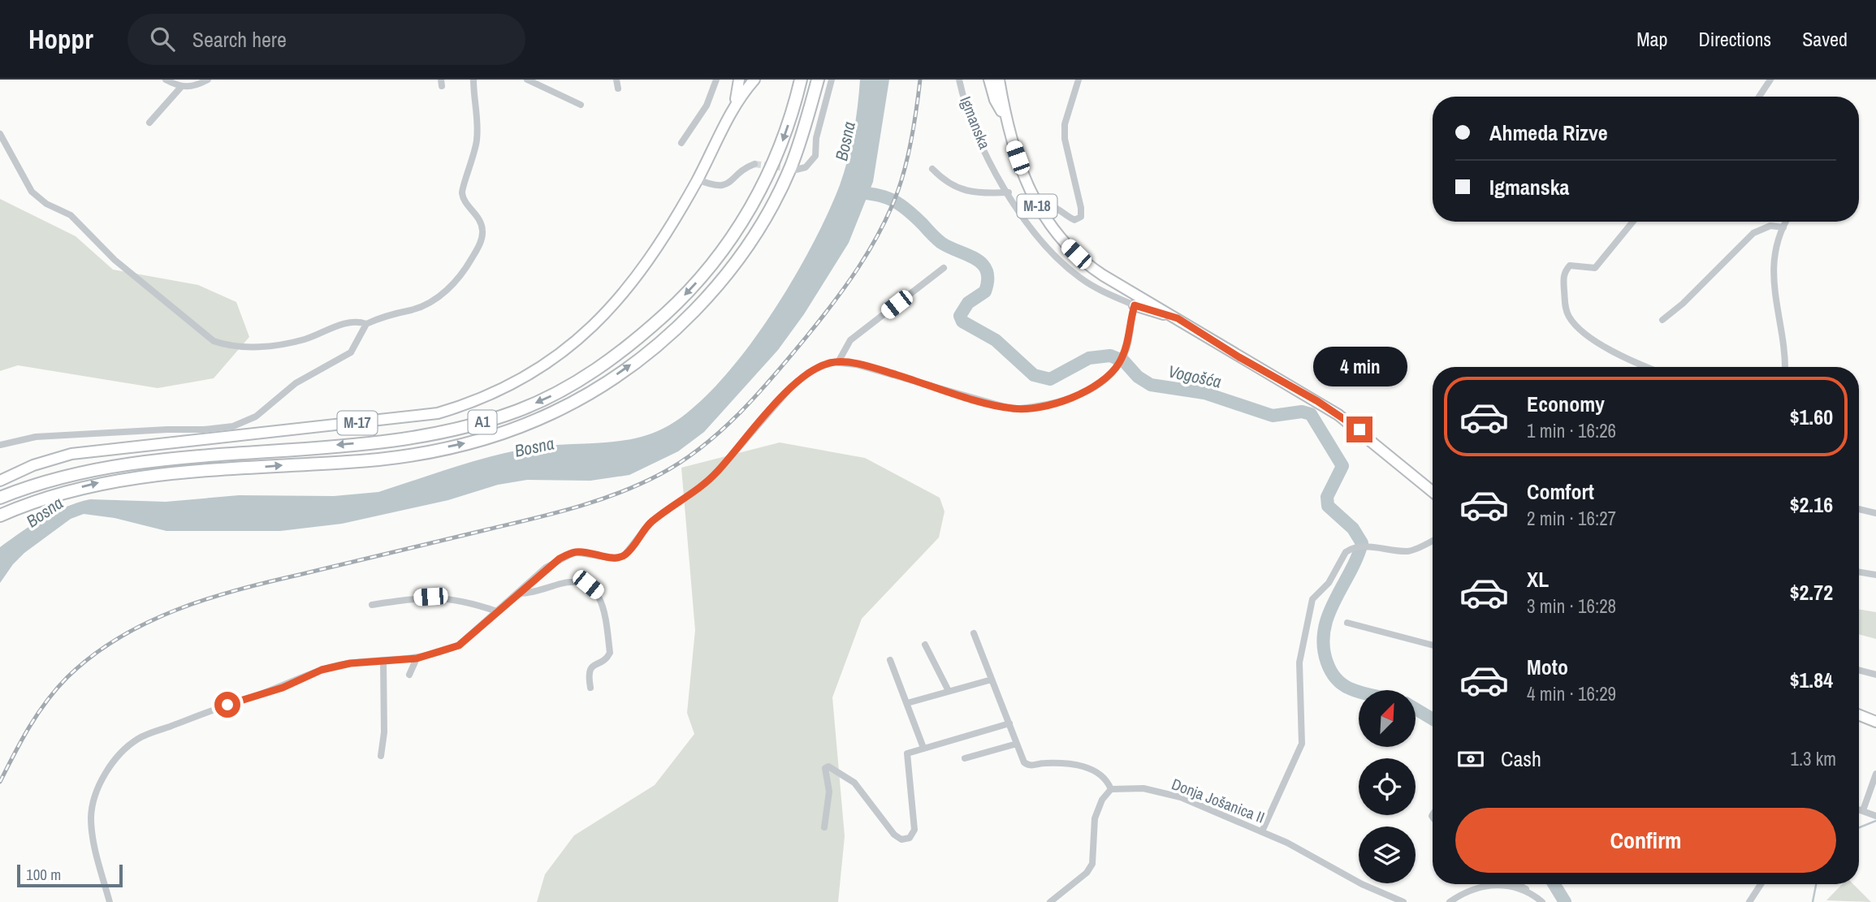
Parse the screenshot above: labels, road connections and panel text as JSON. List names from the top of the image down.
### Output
{
  "streets": {
    "highway": ["A1"],
    "main road": ["M-18", "M-17"],
    "street": ["Igmanska", "Donja Jošanica II"]
  },
  "water": ["Bosna", "Vogošća"],
  "scale_bar": "100 m",
  "north": "top right",
  "page": {
    "header": "Hoppr",
    "search": "Search here",
    "nav": ["Map", "Directions", "Saved"],
    "banner": ["Ahmeda Rizve", "Igmanska"],
    "bubble": "4 min",
    "list": [
      {
        "name": "Economy",
        "note": "1 min · 16:26",
        "value": "$1.60"
      },
      {
        "name": "Comfort",
        "note": "2 min · 16:27",
        "value": "$2.16"
      },
      {
        "name": "XL",
        "note": "3 min · 16:28",
        "value": "$2.72"
      },
      {
        "name": "Moto",
        "note": "4 min · 16:29",
        "value": "$1.84"
      }
    ],
    "pay": ["Cash", "1.3 km"],
    "buttons": "Confirm",
    "scale": "100 m"
  }
}
